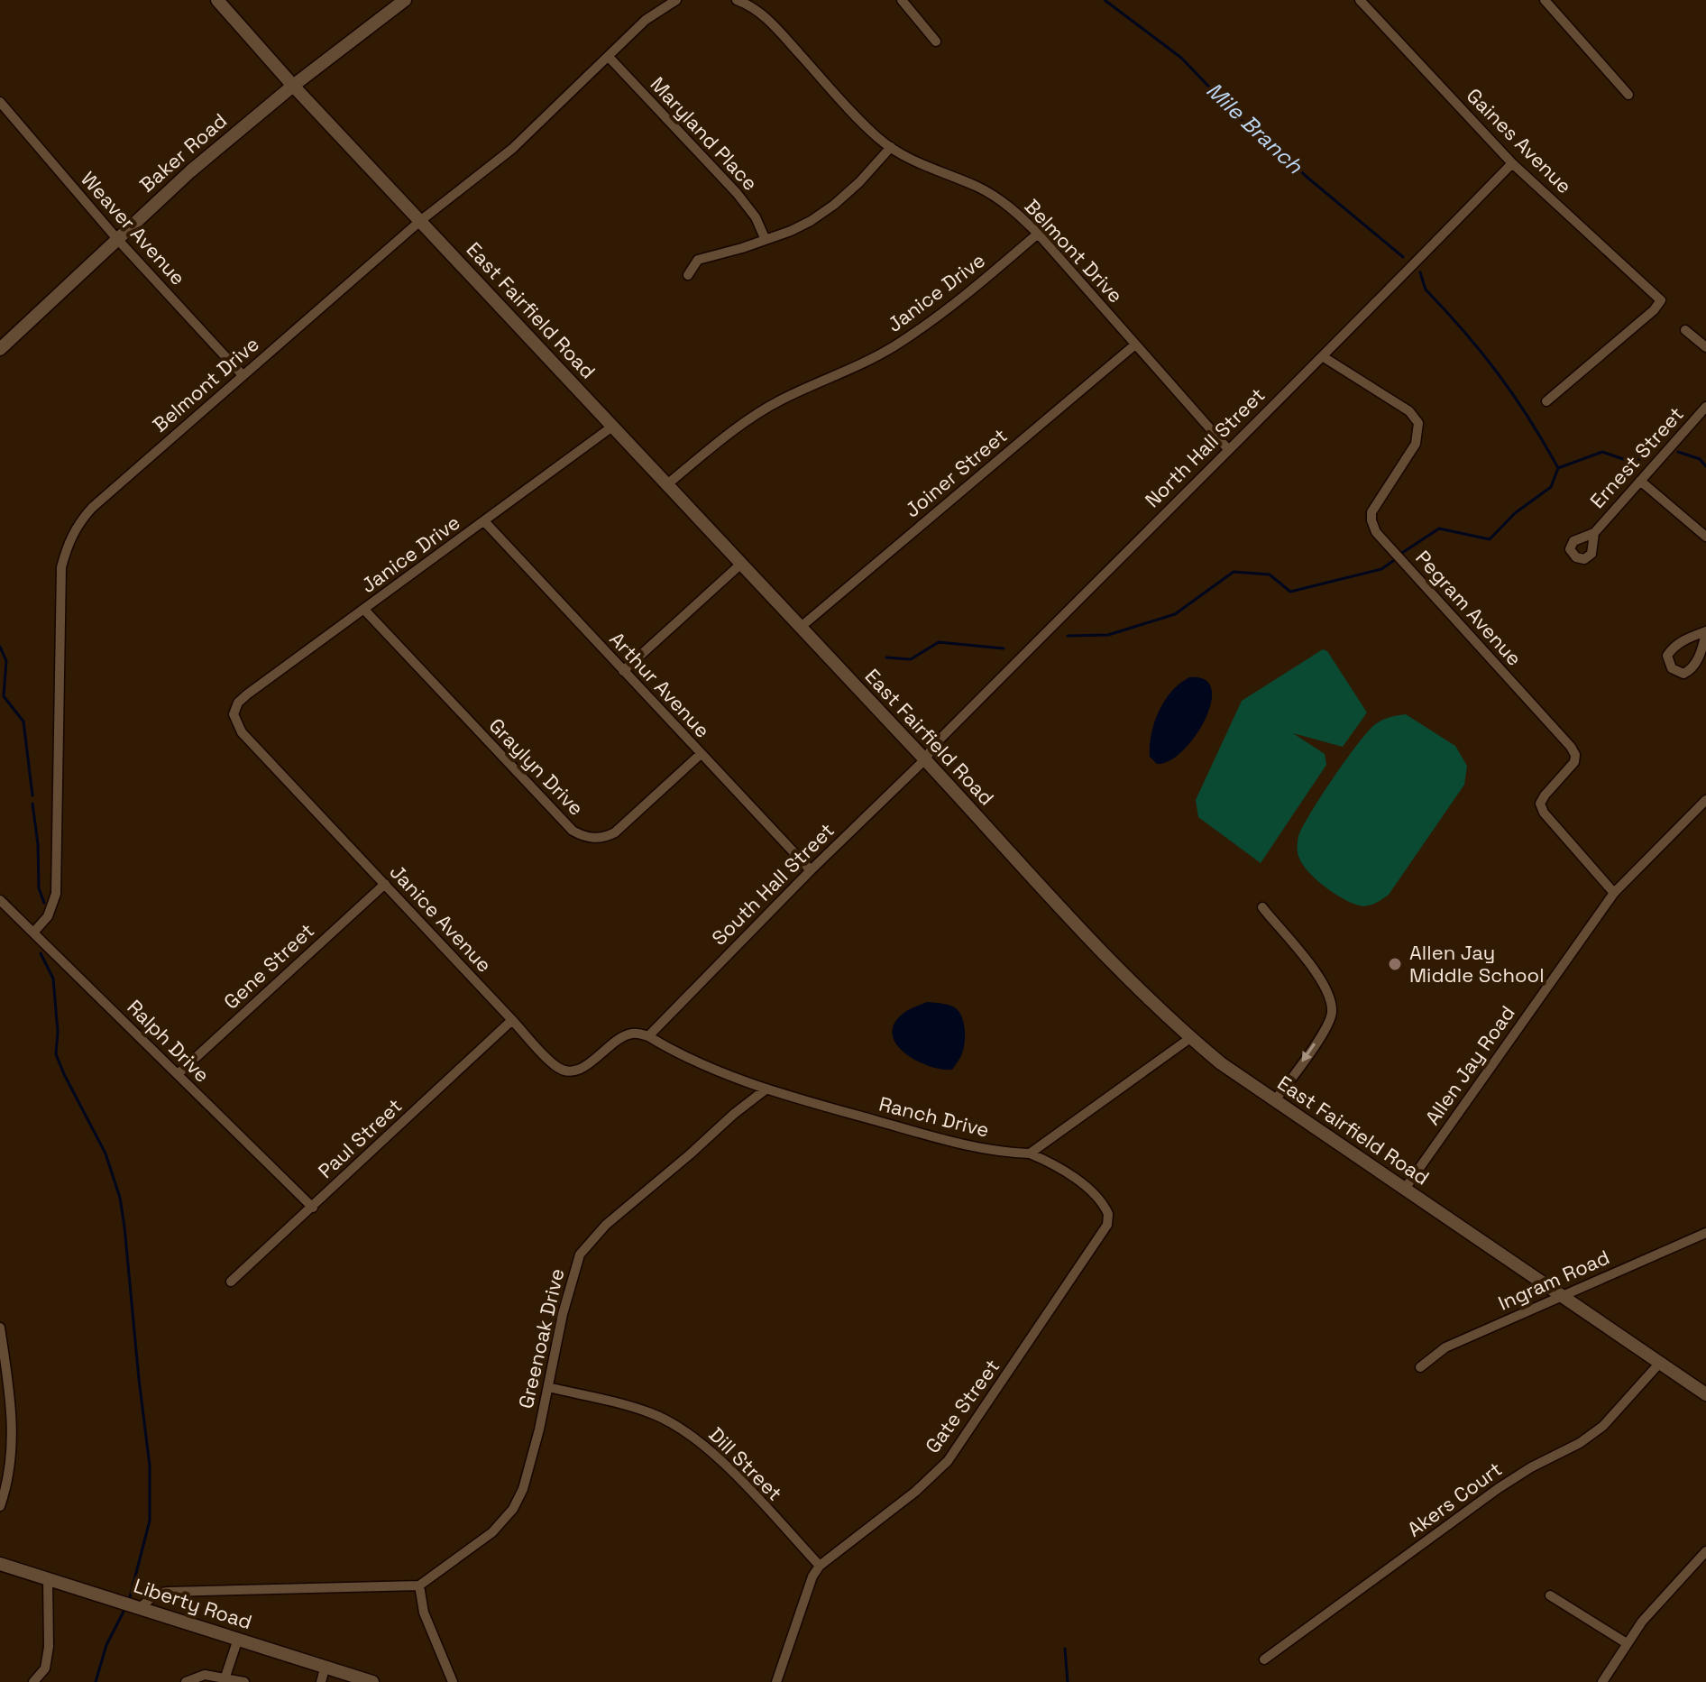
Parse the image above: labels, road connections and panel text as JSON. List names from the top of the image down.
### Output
{
  "streets": {
    "main road": ["Baker Road", "East Fairfield Road", "Liberty Road"],
    "street": [
      "Maryland Place",
      "Gaines Avenue",
      "Weaver Avenue",
      "Belmont Drive",
      "Janice Drive",
      "North Hall Street",
      "Ernest Street",
      "Joiner Street",
      "Pegram Avenue",
      "Arthur Avenue",
      "Graylyn Drive",
      "South Hall Street",
      "Janice Avenue",
      "Gene Street",
      "Ralph Drive",
      "Allen Jay Road",
      "Ranch Drive",
      "Paul Street",
      "Ingram Road",
      "Greenoak Drive",
      "Gate Street",
      "Dill Street",
      "Akers Court"
    ]
  },
  "crossings": [
    ["Maryland Place", "Belmont Drive"],
    ["Gaines Avenue", "North Hall Street"],
    ["Baker Road", "Weaver Avenue"],
    ["Baker Road", "East Fairfield Road"],
    ["Weaver Avenue", "Belmont Drive"],
    ["Belmont Drive", "Janice Drive"],
    ["Belmont Drive", "East Fairfield Road"],
    ["Belmont Drive", "North Hall Street"],
    ["Belmont Drive", "Joiner Street"],
    ["Belmont Drive", "Ralph Drive"],
    ["Janice Drive", "East Fairfield Road"],
    ["Janice Drive", "Arthur Avenue"],
    ["Janice Drive", "Graylyn Drive"],
    ["Janice Drive", "Janice Avenue"],
    ["East Fairfield Road", "North Hall Street"],
    ["East Fairfield Road", "Joiner Street"],
    ["East Fairfield Road", "South Hall Street"],
    ["East Fairfield Road", "Allen Jay Road"],
    ["East Fairfield Road", "Ingram Road"],
    ["East Fairfield Road", "Akers Court"],
    ["North Hall Street", "Pegram Avenue"],
    ["North Hall Street", "South Hall Street"],
    ["Pegram Avenue", "Allen Jay Road"],
    ["Arthur Avenue", "Graylyn Drive"],
    ["Arthur Avenue", "South Hall Street"],
    ["South Hall Street", "Janice Avenue"],
    ["South Hall Street", "Ranch Drive"],
    ["Janice Avenue", "Gene Street"],
    ["Janice Avenue", "Ranch Drive"],
    ["Janice Avenue", "Paul Street"],
    ["Gene Street", "Ralph Drive"],
    ["Ralph Drive", "Paul Street"],
    ["Ranch Drive", "Greenoak Drive"],
    ["Ranch Drive", "Gate Street"],
    ["Greenoak Drive", "Dill Street"],
    ["Gate Street", "Dill Street"]
  ],
  "water": ["Mile Branch"],
  "places": ["Allen Jay Middle School"]
}
